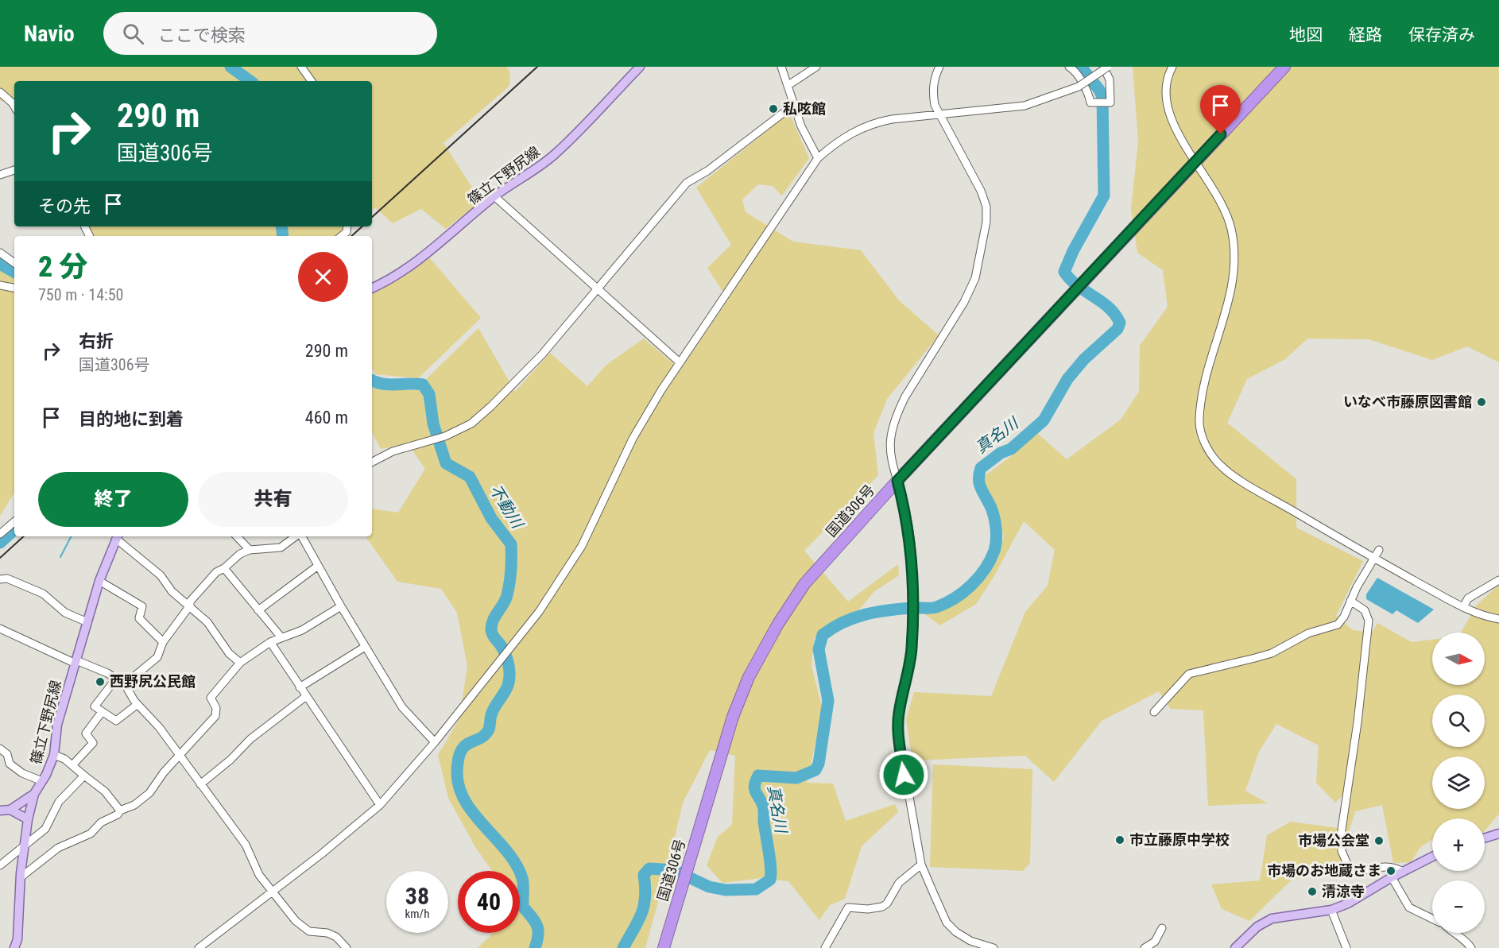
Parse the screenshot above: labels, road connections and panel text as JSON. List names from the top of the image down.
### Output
{
  "streets": {
    "highway": ["国道306号"],
    "main road": ["篠立下野尻線"]
  },
  "water": ["真名川", "不動川"],
  "places": [
    "私呟館",
    "いなべ市藤原図書館",
    "西野尻公民館",
    "市立藤原中学校",
    "市場公会堂",
    "市場のお地蔵さま",
    "清涼寺"
  ],
  "north": "right",
  "page": {
    "header": "Navio",
    "search": "ここで検索",
    "nav": ["地図", "経路", "保存済み"],
    "turn": ["290 m", "国道306号"],
    "then": "その先",
    "heading": ["2 分", "750 m · 14:50"],
    "list": [
      {
        "name": "右折",
        "note": "国道306号",
        "value": "290 m"
      },
      {
        "name": "目的地に到着",
        "value": "460 m"
      }
    ],
    "buttons": ["終了", "共有"],
    "map_buttons": ["+", "−"],
    "speed": "38 km/h",
    "limit": "40"
  }
}
